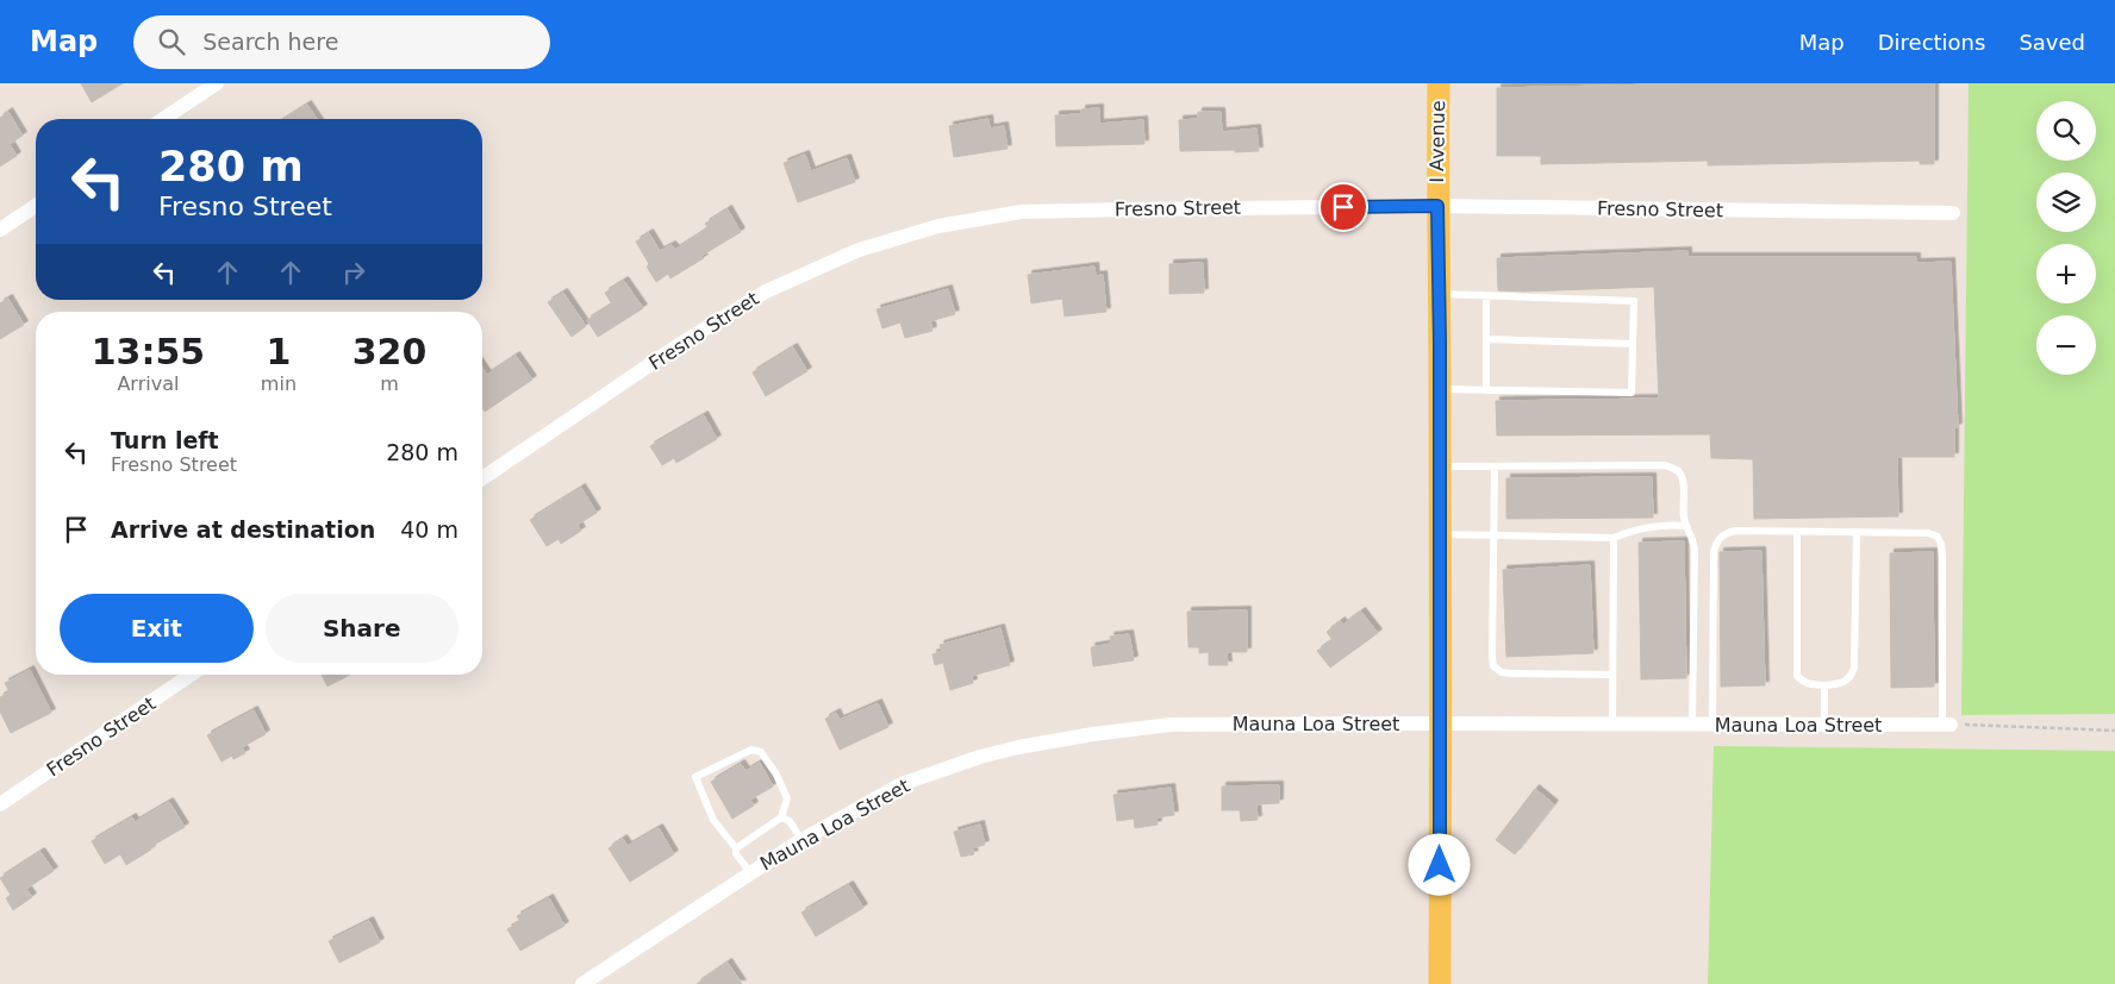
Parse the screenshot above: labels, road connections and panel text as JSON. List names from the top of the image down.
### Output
{
  "streets": {
    "main road": ["I Avenue"],
    "street": ["Fresno Street", "Mauna Loa Street"]
  },
  "crossings": [
    ["I Avenue", "Fresno Street"],
    ["I Avenue", "Mauna Loa Street"]
  ],
  "page": {
    "header": "Map",
    "search": "Search here",
    "nav": ["Map", "Directions", "Saved"],
    "map_buttons": ["+", "−"],
    "turn": ["280 m", "Fresno Street"],
    "eta": [
      "13:55",
      "Arrival",
      "1",
      "min",
      "320",
      "m"
    ],
    "list": [
      {
        "name": "Turn left",
        "note": "Fresno Street",
        "value": "280 m"
      },
      {
        "name": "Arrive at destination",
        "value": "40 m"
      }
    ],
    "buttons": ["Exit", "Share"]
  }
}
